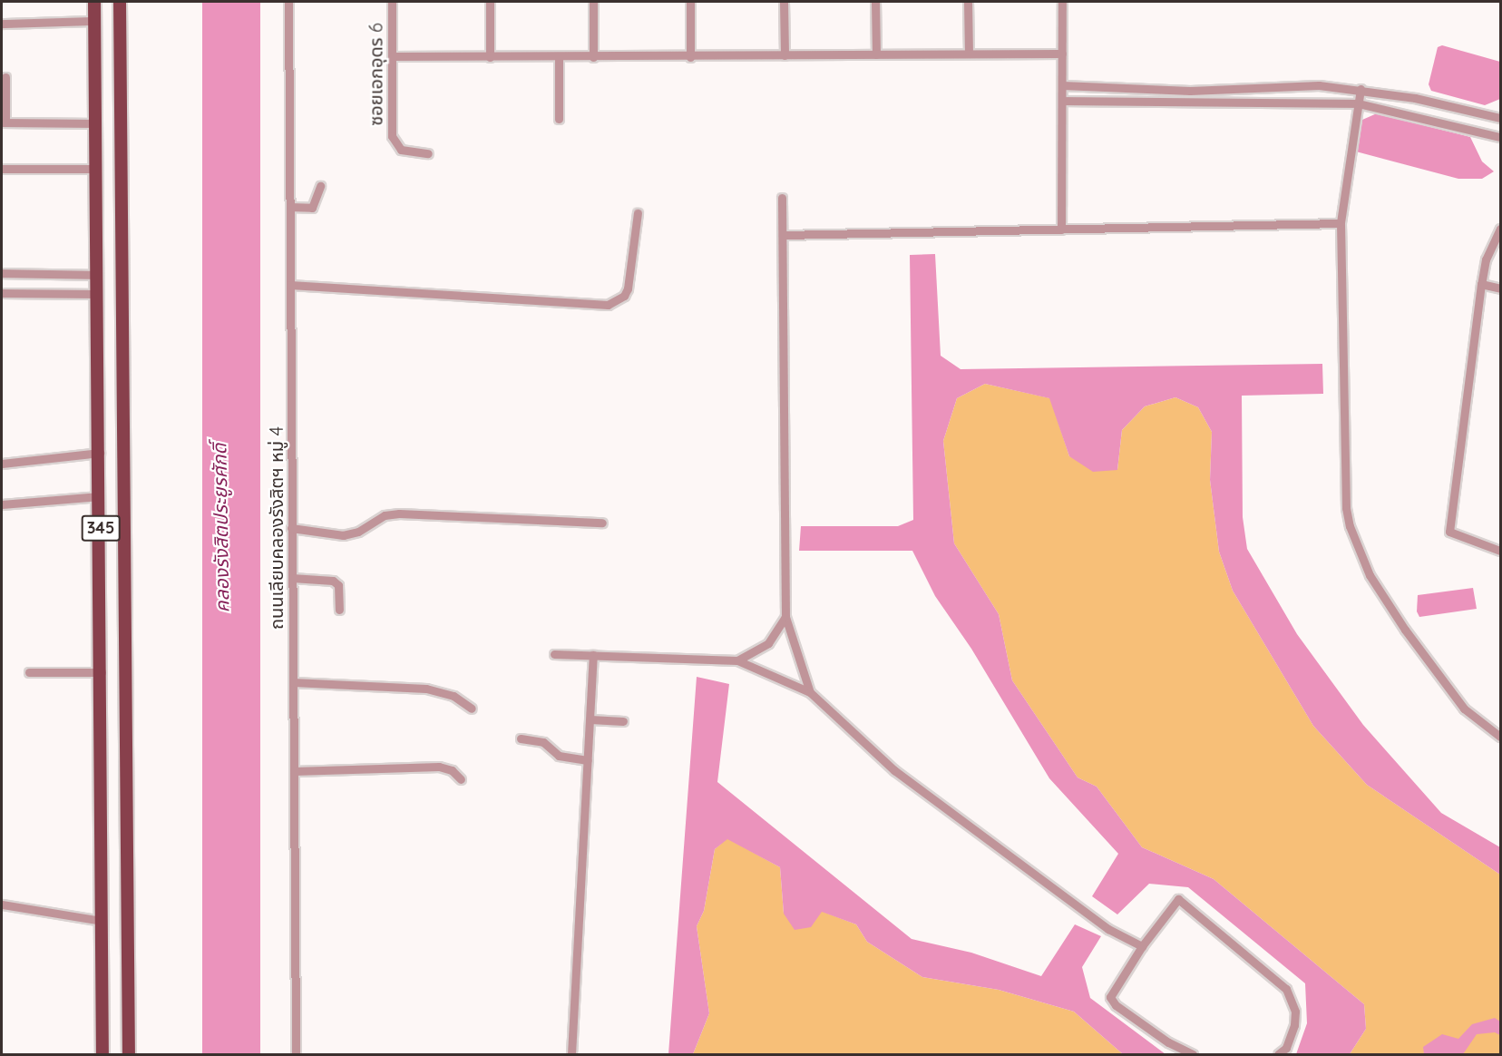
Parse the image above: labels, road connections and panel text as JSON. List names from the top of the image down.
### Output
{
  "streets": {
    "main road": ["345"],
    "street": ["ซอยเอกอุดร 6", "ถนนเลียบคลองรังสิตฯ หมู่ 4"]
  },
  "water": ["คลองรังสิตประยูรศักดิ์"]
}
